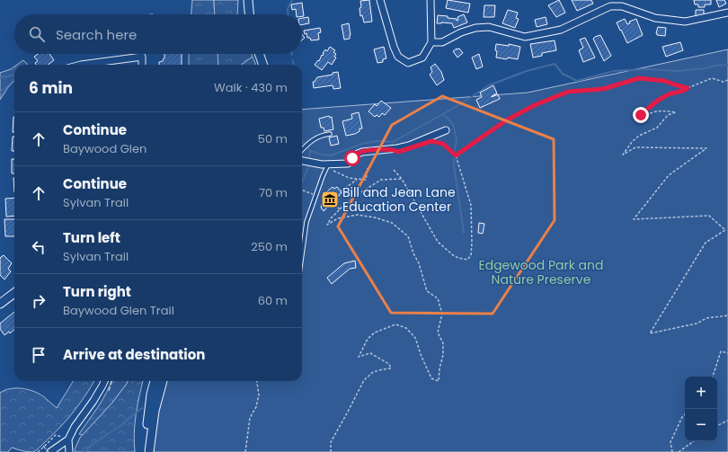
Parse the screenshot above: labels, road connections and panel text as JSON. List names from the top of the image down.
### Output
{
  "parks": ["Edgewood Park and Nature Preserve"],
  "places": {
    "museum": ["Bill and Jean Lane Education Center"]
  },
  "page": {
    "search": "Search here",
    "heading": ["6 min", "Walk · 430 m"],
    "list": [
      ["Continue", "Baywood Glen", "50 m"],
      ["Continue", "Sylvan Trail", "70 m"],
      ["Turn left", "Sylvan Trail", "250 m"],
      ["Turn right", "Baywood Glen Trail", "60 m"],
      "Arrive at destination"
    ],
    "map_buttons": ["+", "−"]
  }
}
